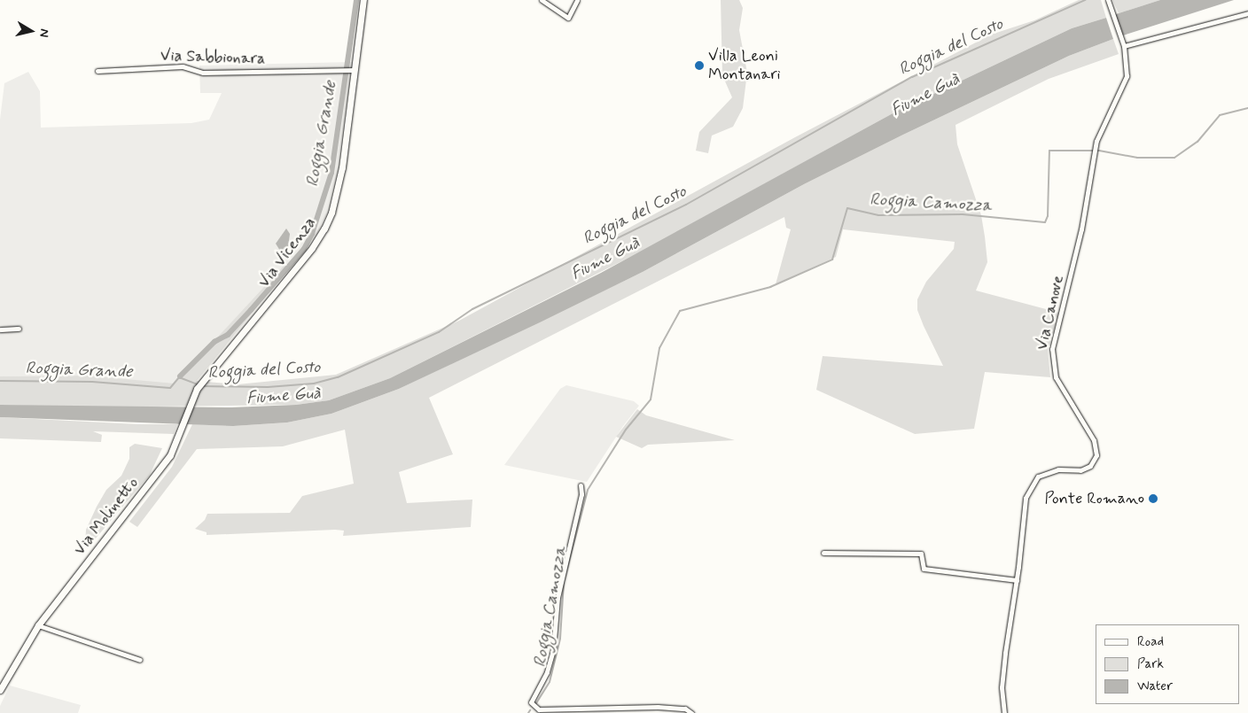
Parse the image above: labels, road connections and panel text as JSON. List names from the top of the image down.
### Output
{
  "streets": {
    "main road": ["Via Vicenza", "Via Molinetto"],
    "street": ["Via Sabbionara", "Via Canove"]
  },
  "crossings": [
    ["Via Sabbionara", "Via Vicenza"],
    ["Via Vicenza", "Via Molinetto"]
  ],
  "water": [
    "Roggia del Costo",
    "Fiume Guà",
    "Roggia Grande",
    "Roggia Camozza"
  ],
  "places": ["Villa Leoni Montanari", "Ponte Romano"],
  "legend": ["Road", "Park", "Water"],
  "north": "right"
}
